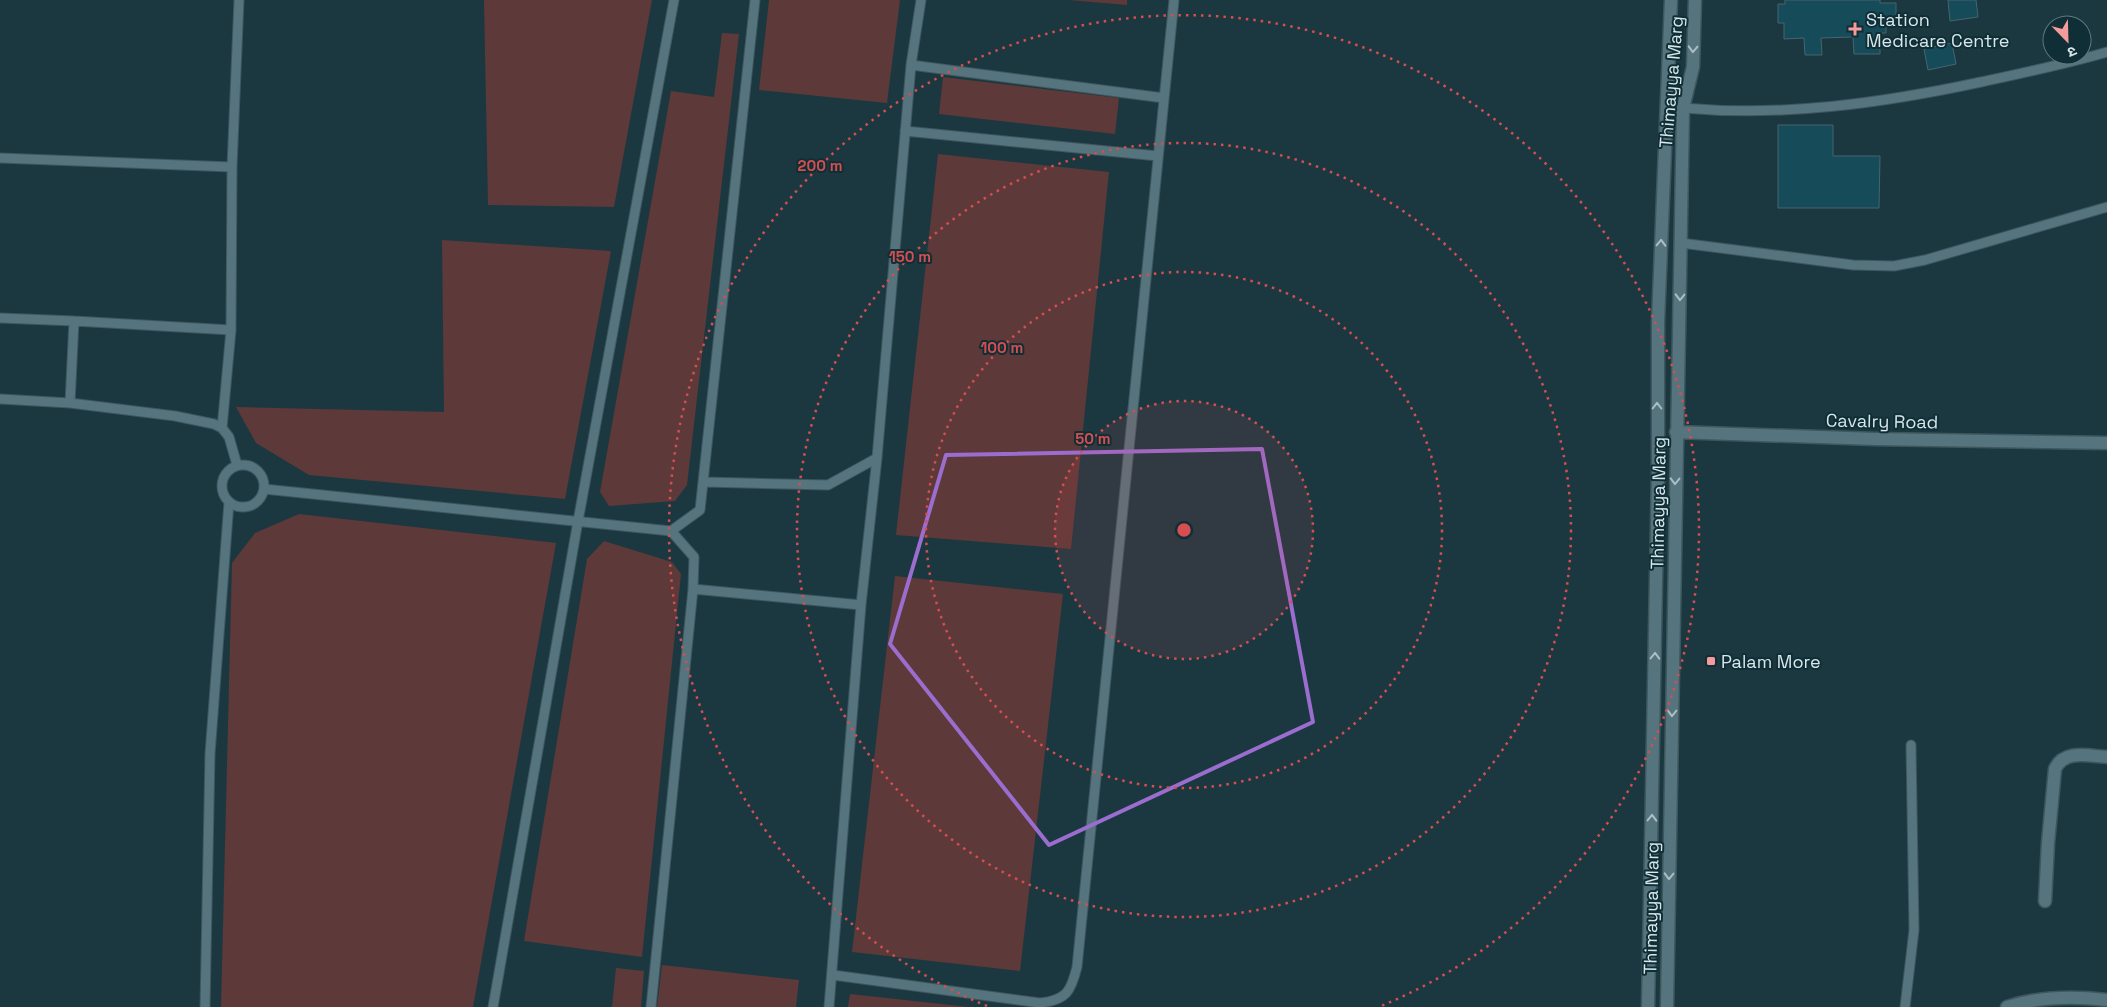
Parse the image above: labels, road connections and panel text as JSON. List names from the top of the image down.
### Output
{
  "streets": {
    "street": ["Thimayya Marg", "Cavalry Road"]
  },
  "crossings": [
    ["Thimayya Marg", "Cavalry Road"]
  ],
  "places": {
    "health": ["Station Medicare Centre"],
    "transit": ["Palam More"]
  },
  "north": "bottom right",
  "rings": [
    "200 m",
    "150 m",
    "100 m",
    "50 m"
  ]
}
